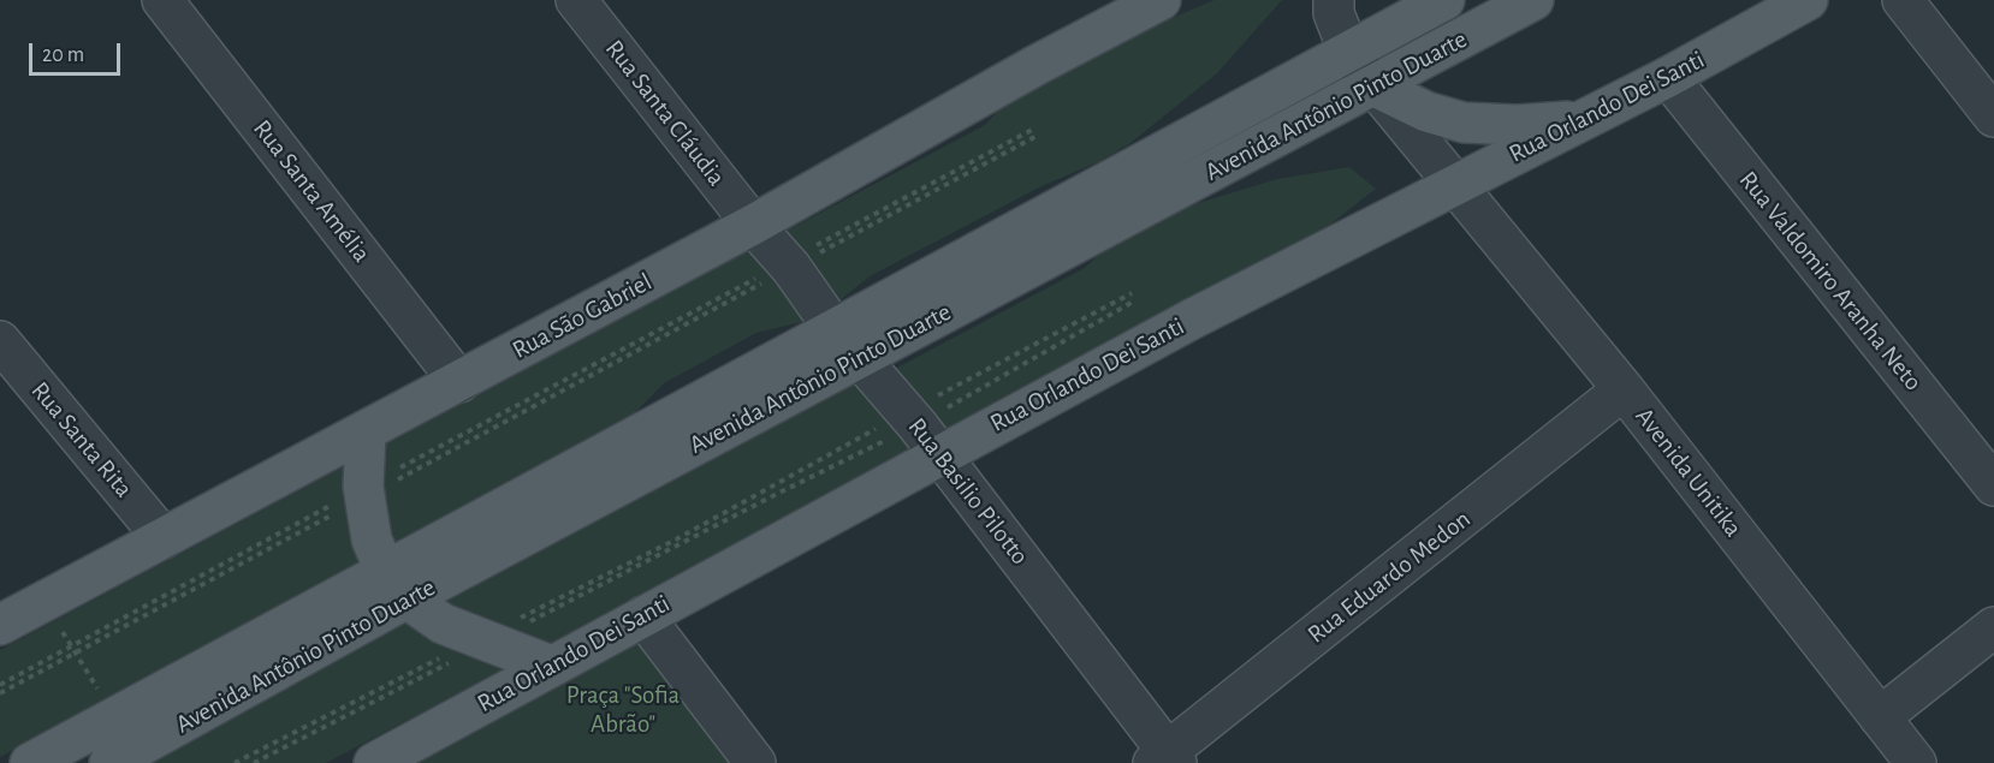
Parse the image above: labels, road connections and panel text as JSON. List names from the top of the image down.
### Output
{
  "streets": {
    "main road": ["Avenida Antônio Pinto Duarte", "Rua Orlando Dei Santi", "Rua São Gabriel"],
    "street": [
      "Rua Santa Cláudia",
      "Rua Santa Amélia",
      "Rua Valdomiro Aranha Neto",
      "Rua Santa Rita",
      "Avenida Unitika",
      "Rua Basilio Pilotto",
      "Rua Eduardo Medon"
    ]
  },
  "crossings": [
    ["Avenida Antônio Pinto Duarte", "Avenida Unitika"],
    ["Avenida Antônio Pinto Duarte", "Rua Basilio Pilotto"],
    ["Rua Orlando Dei Santi", "Rua Valdomiro Aranha Neto"],
    ["Rua Orlando Dei Santi", "Avenida Unitika"],
    ["Rua Orlando Dei Santi", "Rua Basilio Pilotto"],
    ["Rua Santa Cláudia", "Rua São Gabriel"],
    ["Rua Santa Cláudia", "Rua Basilio Pilotto"],
    ["Rua Santa Amélia", "Rua São Gabriel"],
    ["Rua São Gabriel", "Rua Santa Rita"],
    ["Rua São Gabriel", "Rua Basilio Pilotto"],
    ["Avenida Unitika", "Rua Eduardo Medon"],
    ["Rua Basilio Pilotto", "Rua Eduardo Medon"]
  ],
  "parks": ["Praça \"Sofia Abrão\""],
  "scale_bar": "20 m"
}
